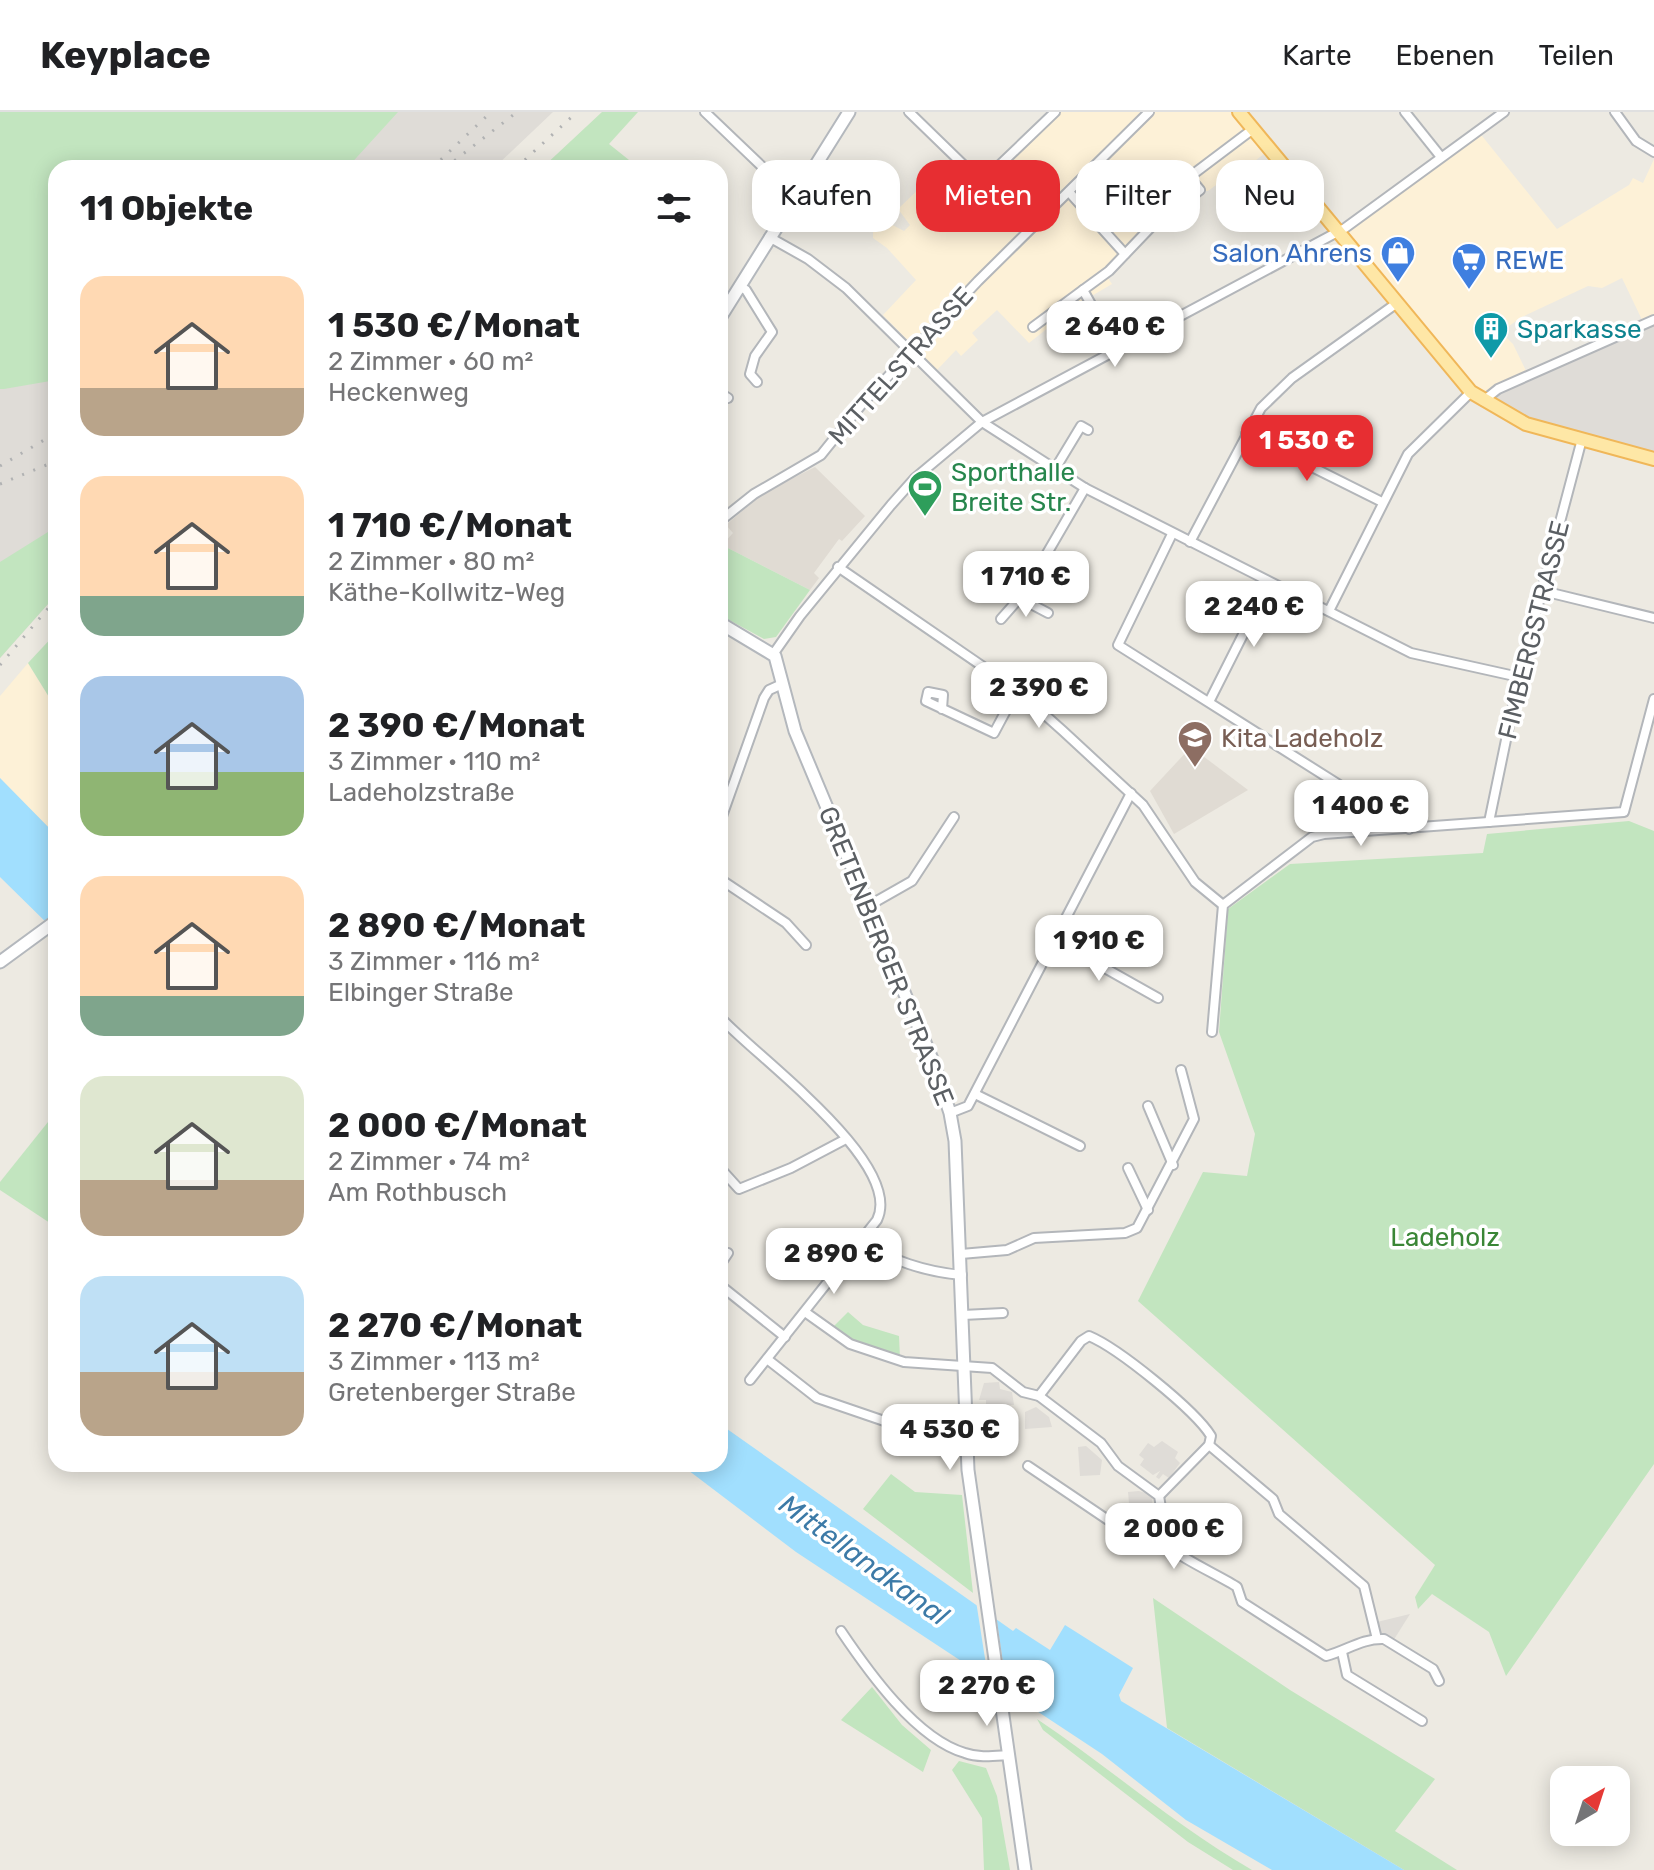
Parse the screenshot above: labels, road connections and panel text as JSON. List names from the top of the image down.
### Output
{
  "streets": {
    "main road": ["GRETENBERGER STRASSE"],
    "street": ["MITTELSTRASSE", "FIMBERGSTRASSE"]
  },
  "water": ["Mittellandkanal"],
  "parks": ["Ladeholz"],
  "places": {
    "shop": ["Salon Ahrens"],
    "supermarket": ["REWE"],
    "building": ["Sparkasse"],
    "sports": ["Sporthalle Breite Str."],
    "school or university": ["Kita Ladeholz"]
  },
  "north": "top right",
  "page": {
    "header": "Keyplace",
    "nav": ["Karte", "Ebenen", "Teilen"],
    "chip": [
      "Kaufen",
      "Mieten",
      "Filter",
      "Neu"
    ],
    "heading": "11 Objekte",
    "list": [
      {
        "name": "1 530 €/Monat",
        "note": "2 Zimmer · 60 m² · Heckenweg"
      },
      {
        "name": "1 710 €/Monat",
        "note": "2 Zimmer · 80 m² · Käthe-Kollwitz-Weg"
      },
      {
        "name": "2 390 €/Monat",
        "note": "3 Zimmer · 110 m² · Ladeholzstraße"
      },
      {
        "name": "2 890 €/Monat",
        "note": "3 Zimmer · 116 m² · Elbinger Straße"
      },
      {
        "name": "2 000 €/Monat",
        "note": "2 Zimmer · 74 m² · Am Rothbusch"
      },
      {
        "name": "2 270 €/Monat",
        "note": "3 Zimmer · 113 m² · Gretenberger Straße"
      }
    ],
    "price": [
      "2 640 €",
      "1 530 €",
      "1 710 €",
      "2 240 €",
      "2 390 €",
      "1 400 €",
      "1 910 €",
      "2 890 €",
      "4 530 €",
      "2 000 €",
      "2 270 €"
    ]
  }
}
